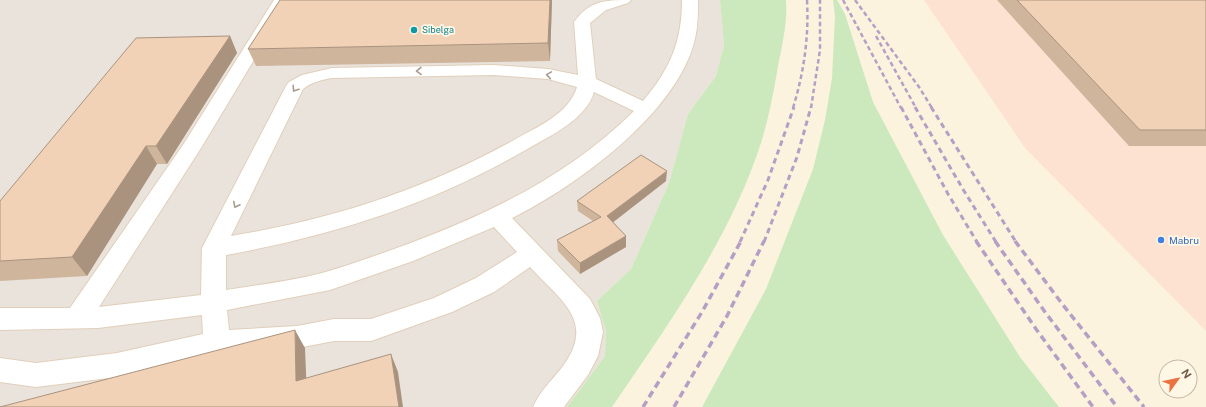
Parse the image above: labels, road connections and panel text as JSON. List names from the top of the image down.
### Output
{
  "places": ["Sibelga", "Mabru"],
  "north": "top right"
}
